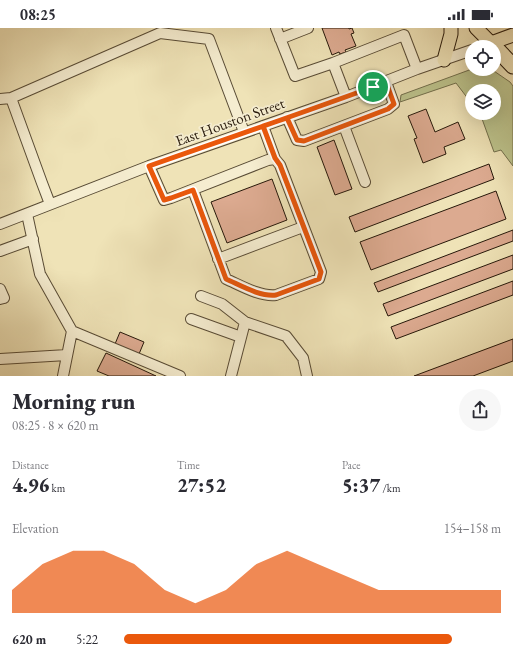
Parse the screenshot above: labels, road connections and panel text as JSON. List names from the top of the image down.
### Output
{
  "streets": {
    "street": ["East Houston Street"]
  },
  "page": {
    "status": "08:25",
    "heading": ["Morning run", "08:25 · 8 × 620 m"],
    "stats": [
      ["Distance", "4.96 km"],
      ["Time", "27:52"],
      ["Pace", "5:37 /km"]
    ],
    "chart": ["Elevation", "154–158 m"],
    "list": [
      {
        "name": "620 m",
        "note": "5:22"
      }
    ]
  }
}
